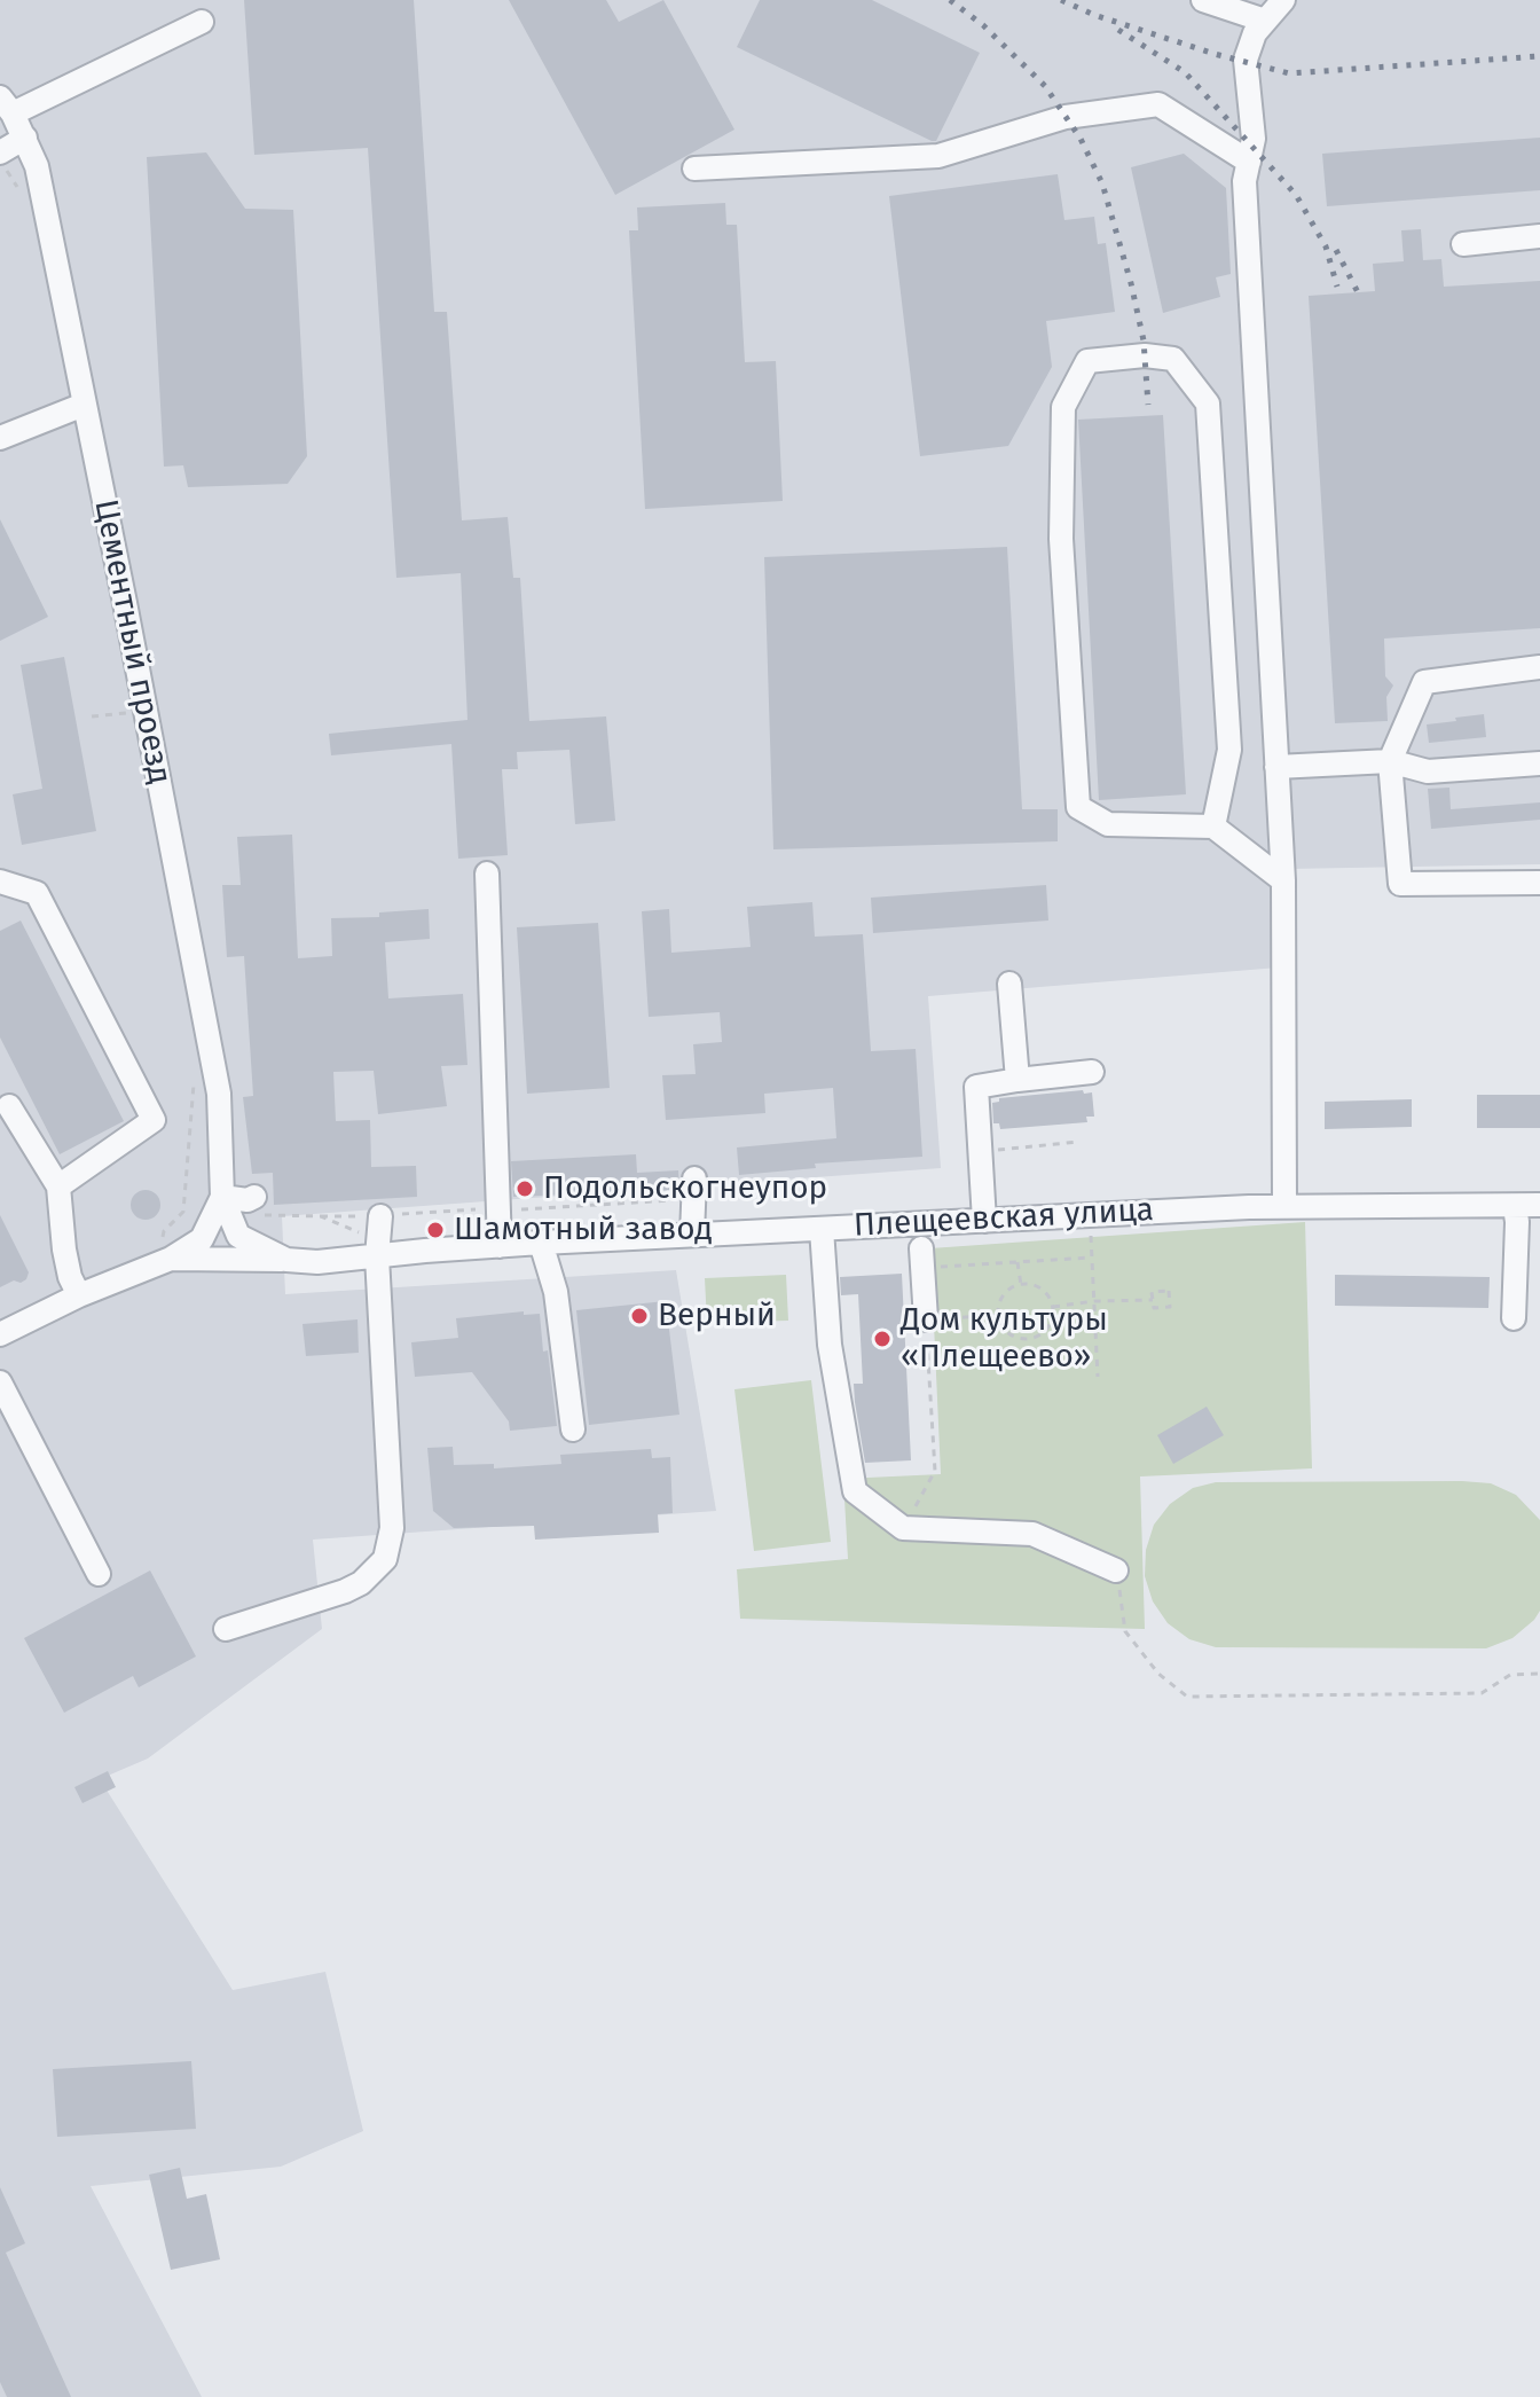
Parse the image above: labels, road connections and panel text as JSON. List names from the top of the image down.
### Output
{
  "streets": {
    "street": ["Цементный проезд", "Плещеевская улица"]
  },
  "crossings": [
    ["Цементный проезд", "Плещеевская улица"]
  ],
  "places": [
    "Подольскогнеупор",
    "Шамотный завод",
    "Верный",
    "Дом культуры «Плещеево»"
  ]
}
